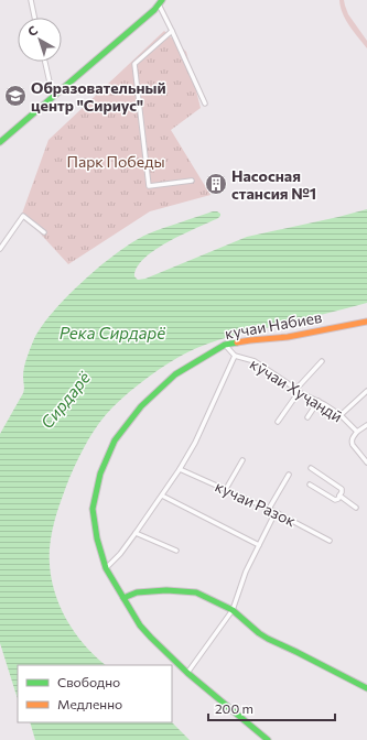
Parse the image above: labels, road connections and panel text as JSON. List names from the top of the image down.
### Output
{
  "streets": {
    "main road": ["кучаи Набиев"],
    "street": ["кӯчаи Хуҷандӣ", "кучаи Разок"]
  },
  "crossings": [
    ["кучаи Набиев", "кӯчаи Хуҷандӣ"],
    ["кучаи Набиев", "кучаи Разок"]
  ],
  "water": ["Река Сирдарё", "Сирдарё"],
  "parks": ["Парк Победы"],
  "places": {
    "school or university": ["Образовательный центр \"Сириус\""],
    "building": ["Насосная стансия №1"]
  },
  "legend": ["Свободно", "Медленно"],
  "scale_bar": "200 m",
  "north": "top left"
}
